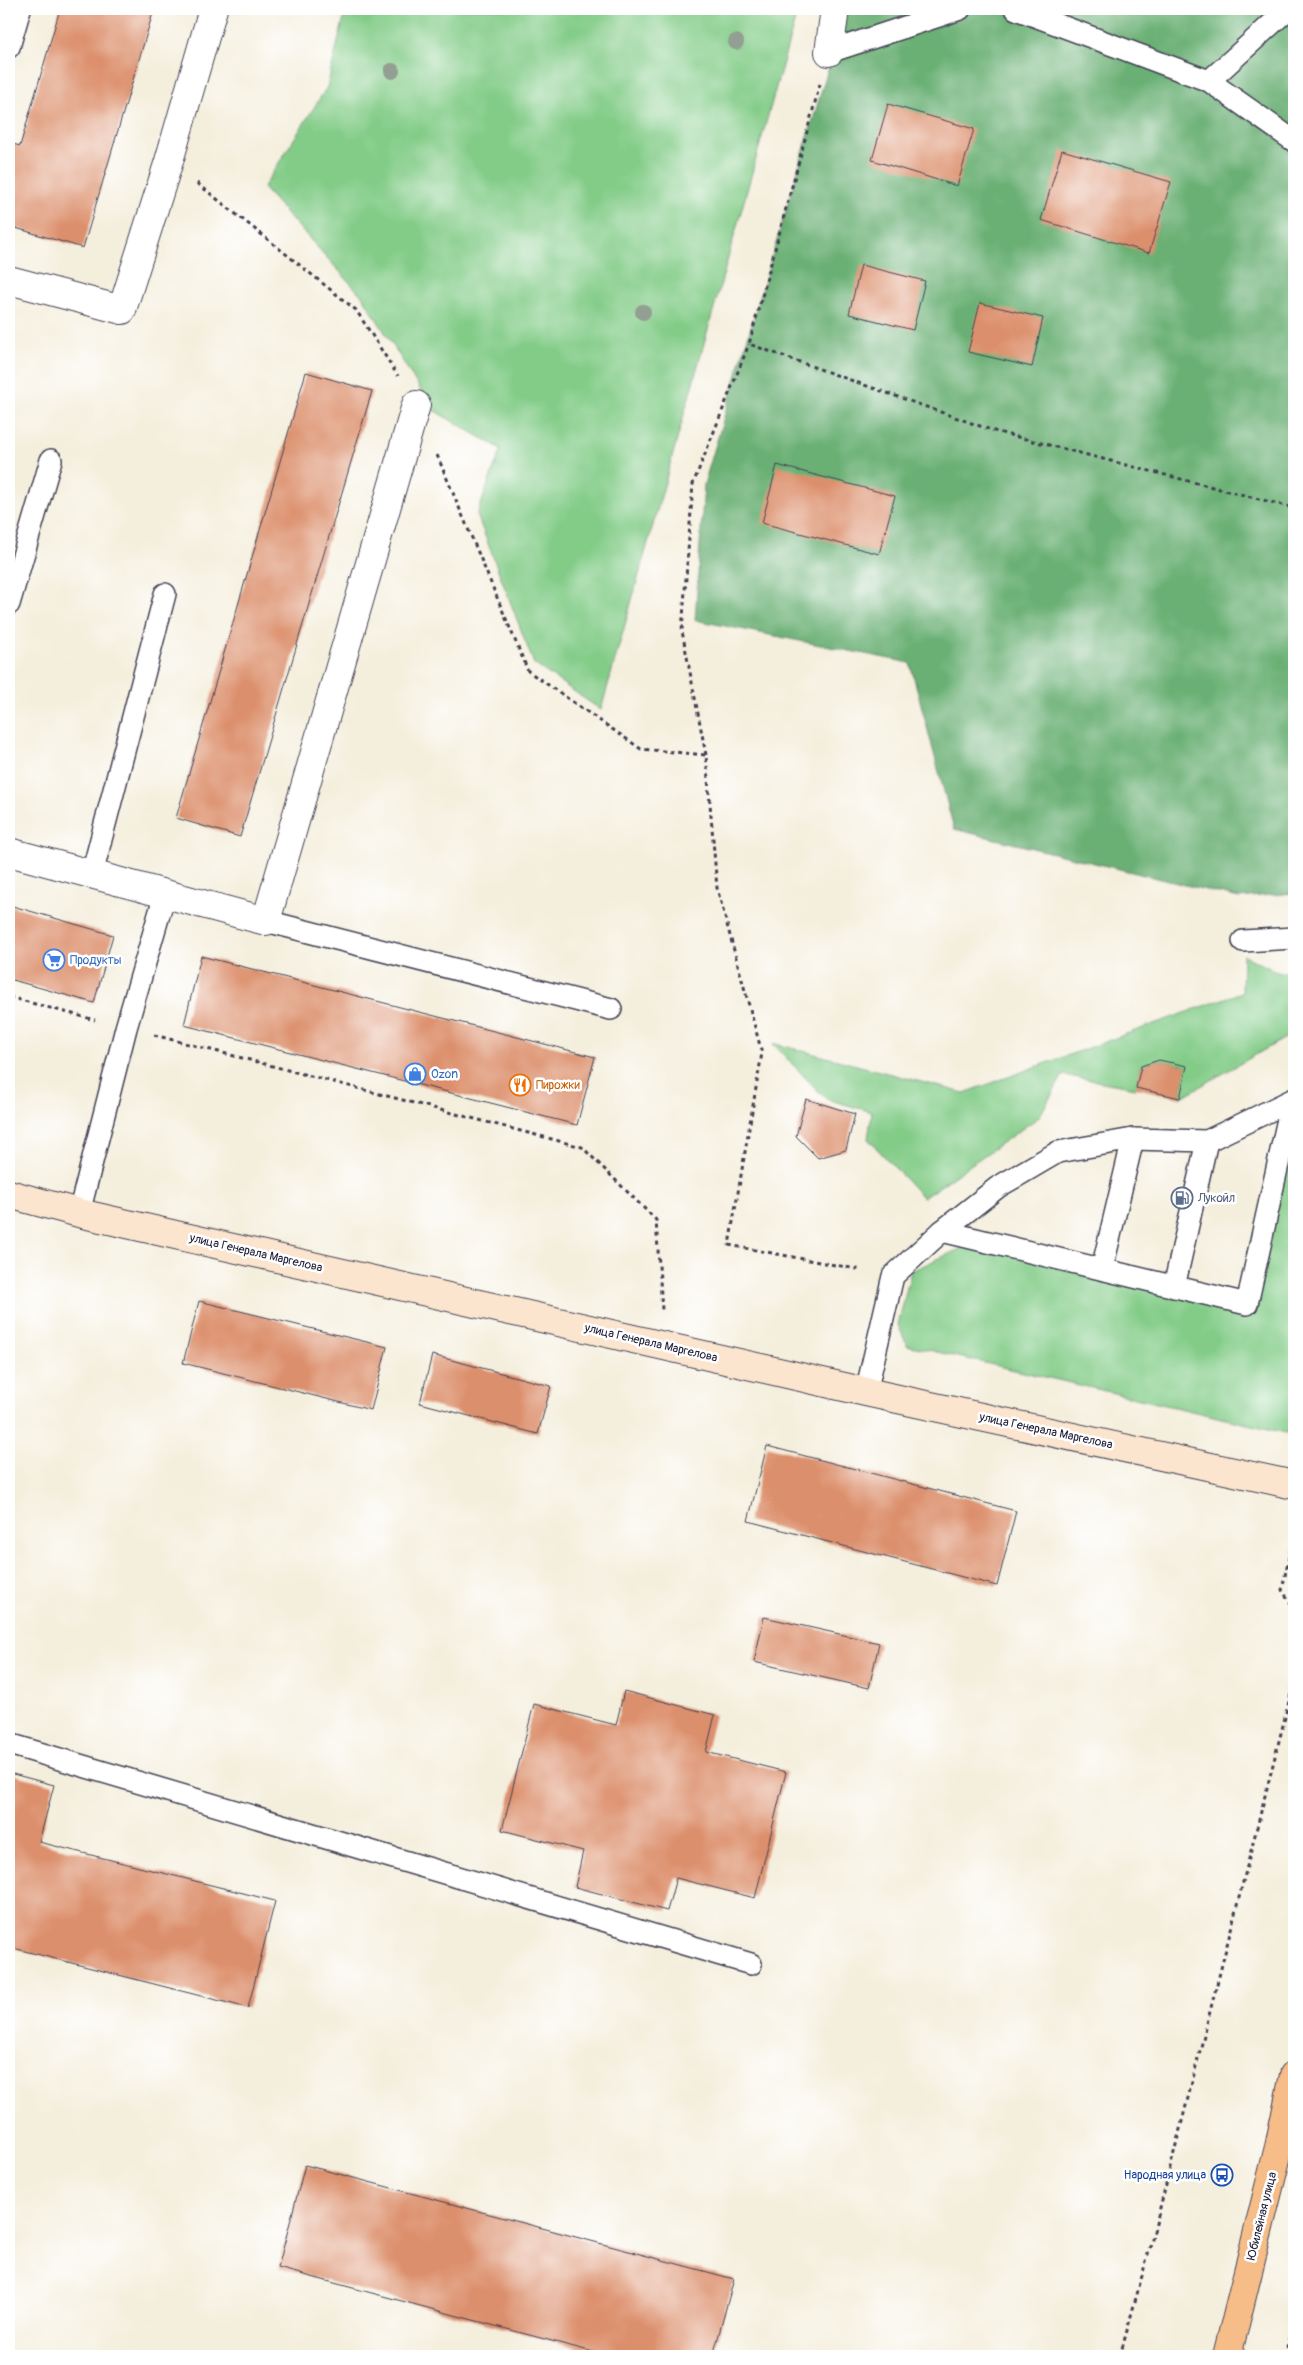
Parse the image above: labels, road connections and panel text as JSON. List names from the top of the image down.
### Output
{
  "streets": {
    "main road": ["улица Генерала Маргелова", "Юбилейная улица"]
  },
  "places": {
    "supermarket": ["Продукты"],
    "shop": ["Ozon"],
    "restaurant": ["Пирожки"],
    "fuel station": ["Лукойл"],
    "bus stop": ["Народная улица"]
  }
}
